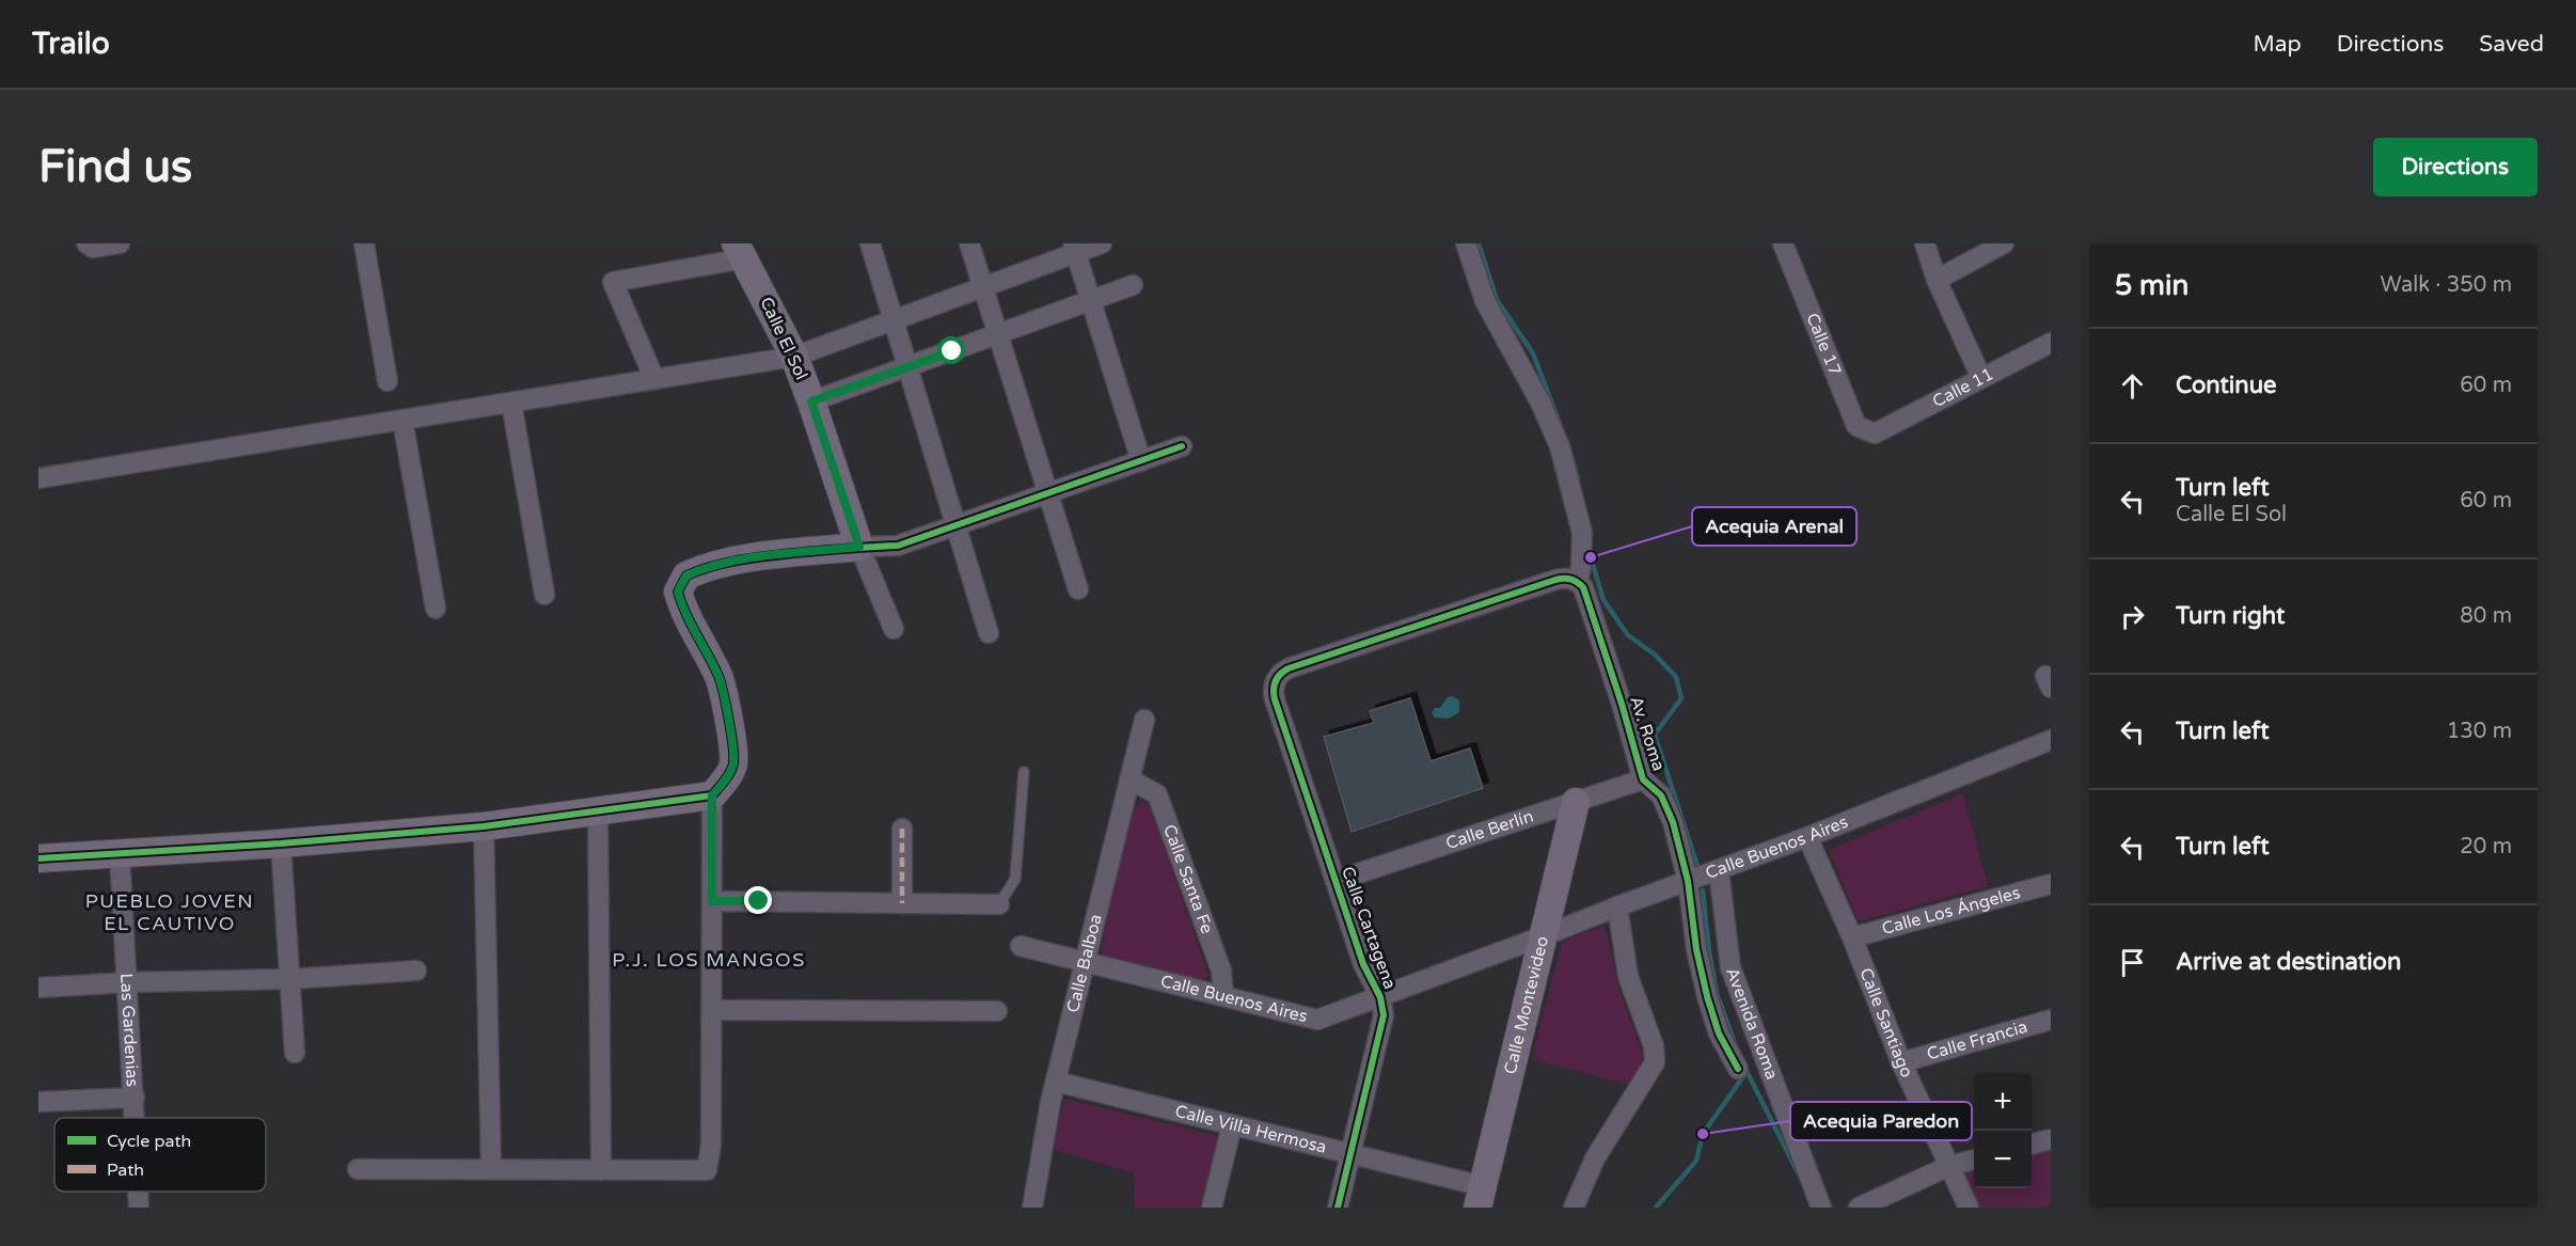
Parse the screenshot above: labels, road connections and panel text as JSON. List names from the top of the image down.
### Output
{
  "streets": {
    "street": [
      "Calle El Sol",
      "Calle 17",
      "Calle 11",
      "Av. Roma",
      "Calle Berlín",
      "Calle Buenos Aires",
      "Calle Santa Fe",
      "Calle Los Ángeles",
      "Calle Cartagena",
      "Calle Balboa",
      "Calle Montevideo",
      "Calle Santiago",
      "Avenida Roma",
      "Las Gardenias",
      "Calle Francia",
      "Calle Villa Hermosa"
    ]
  },
  "crossings": [
    ["Calle 17", "Calle 11"],
    ["Av. Roma", "Calle Berlín"],
    ["Av. Roma", "Calle Buenos Aires"],
    ["Av. Roma", "Calle Cartagena"],
    ["Calle Berlín", "Calle Cartagena"],
    ["Calle Berlín", "Calle Montevideo"],
    ["Calle Buenos Aires", "Calle Santa Fe"],
    ["Calle Buenos Aires", "Calle Cartagena"],
    ["Calle Buenos Aires", "Calle Balboa"],
    ["Calle Buenos Aires", "Calle Montevideo"],
    ["Calle Buenos Aires", "Calle Santiago"],
    ["Calle Buenos Aires", "Avenida Roma"],
    ["Calle Santa Fe", "Calle Balboa"],
    ["Calle Los Ángeles", "Calle Santiago"],
    ["Calle Cartagena", "Calle Villa Hermosa"],
    ["Calle Balboa", "Calle Villa Hermosa"],
    ["Calle Montevideo", "Calle Villa Hermosa"],
    ["Calle Santiago", "Calle Francia"]
  ],
  "districts": ["PUEBLO JOVEN EL CAUTIVO", "P.J. LOS MANGOS"],
  "places": ["Acequia Arenal", "Acequia Paredon"],
  "legend": ["Cycle path", "Path"],
  "page": {
    "header": "Trailo",
    "nav": ["Map", "Directions", "Saved"],
    "buttons": "Directions",
    "title": "Find us",
    "heading": ["5 min", "Walk · 350 m"],
    "list": [
      ["Continue", "60 m"],
      ["Turn left", "Calle El Sol", "60 m"],
      ["Turn right", "80 m"],
      ["Turn left", "130 m"],
      ["Turn left", "20 m"],
      "Arrive at destination"
    ],
    "map_buttons": ["+", "−"]
  }
}
